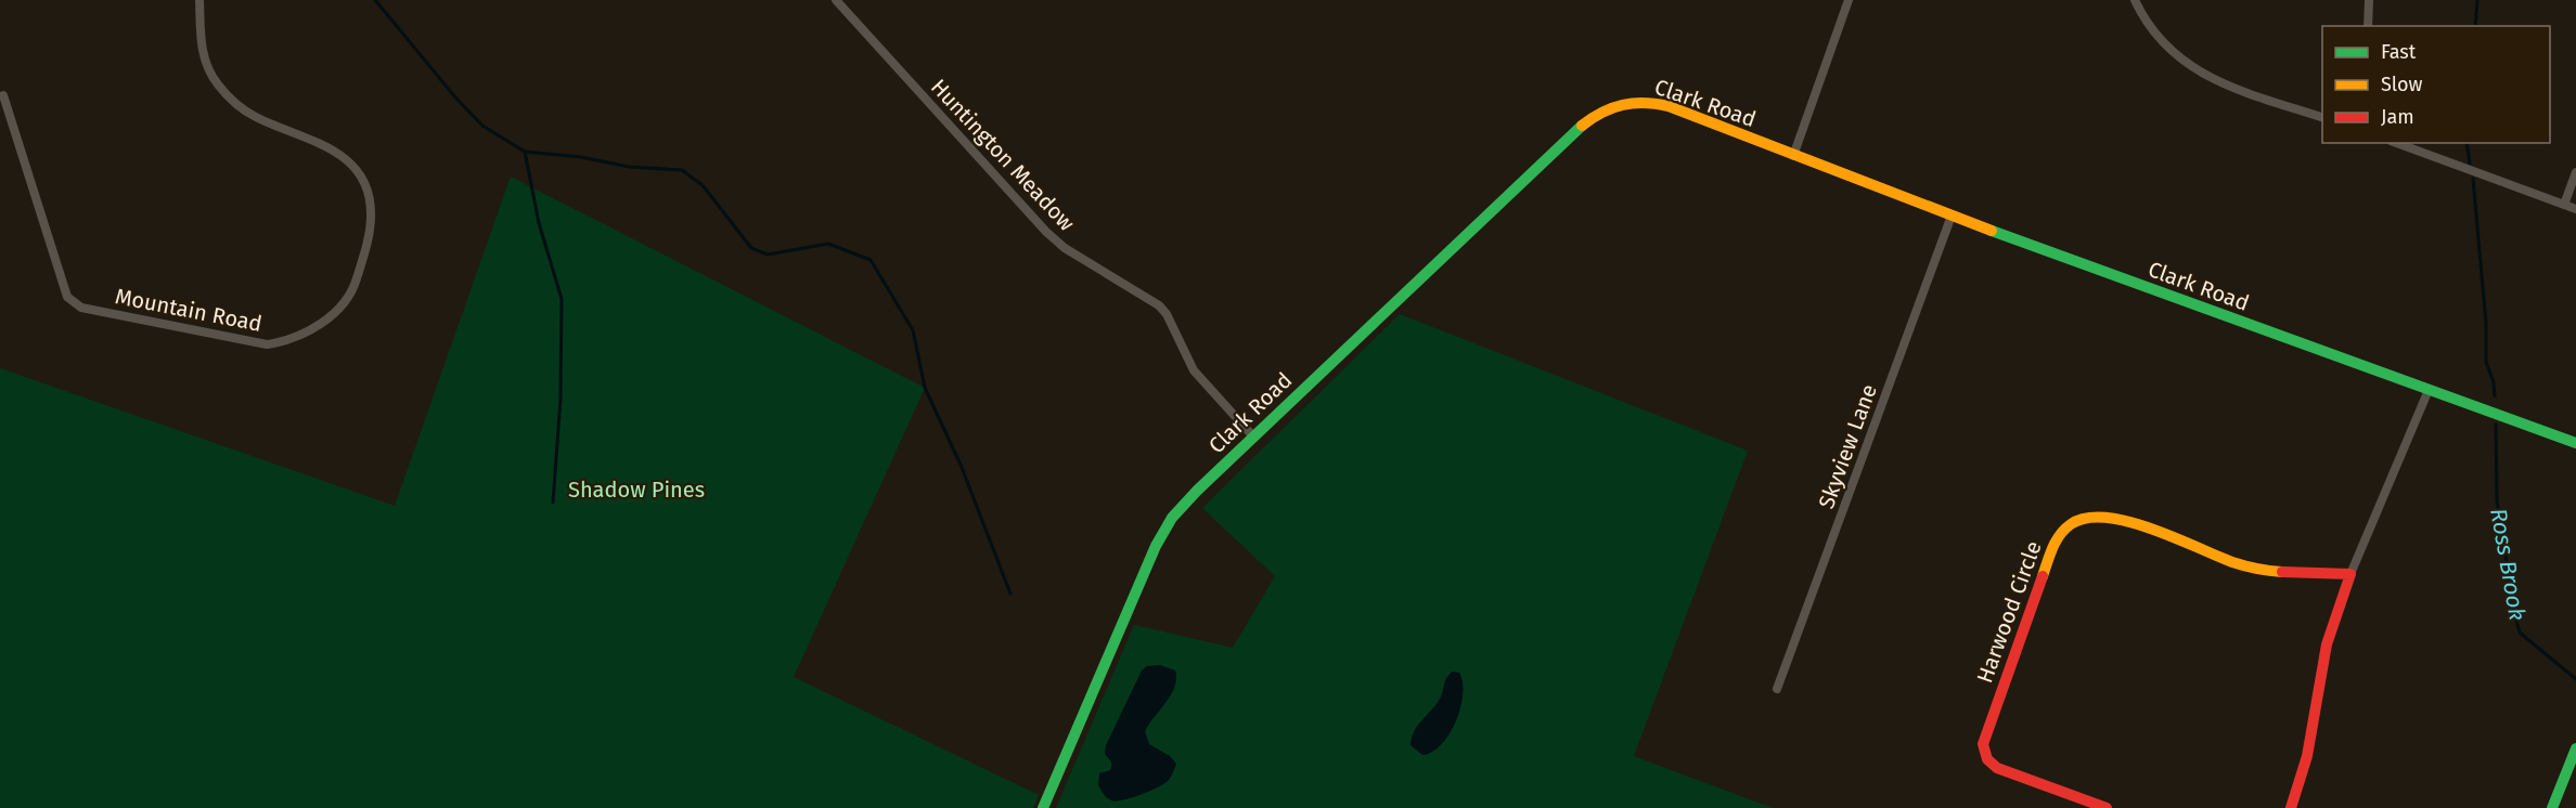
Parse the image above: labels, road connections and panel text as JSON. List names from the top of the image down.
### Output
{
  "streets": {
    "street": [
      "Clark Road",
      "Huntington Meadow",
      "Mountain Road",
      "Skyview Lane",
      "Harwood Circle"
    ]
  },
  "crossings": [
    ["Clark Road", "Huntington Meadow"],
    ["Clark Road", "Skyview Lane"]
  ],
  "water": ["Ross Brook"],
  "parks": ["Shadow Pines"],
  "legend": ["Fast", "Slow", "Jam"]
}
